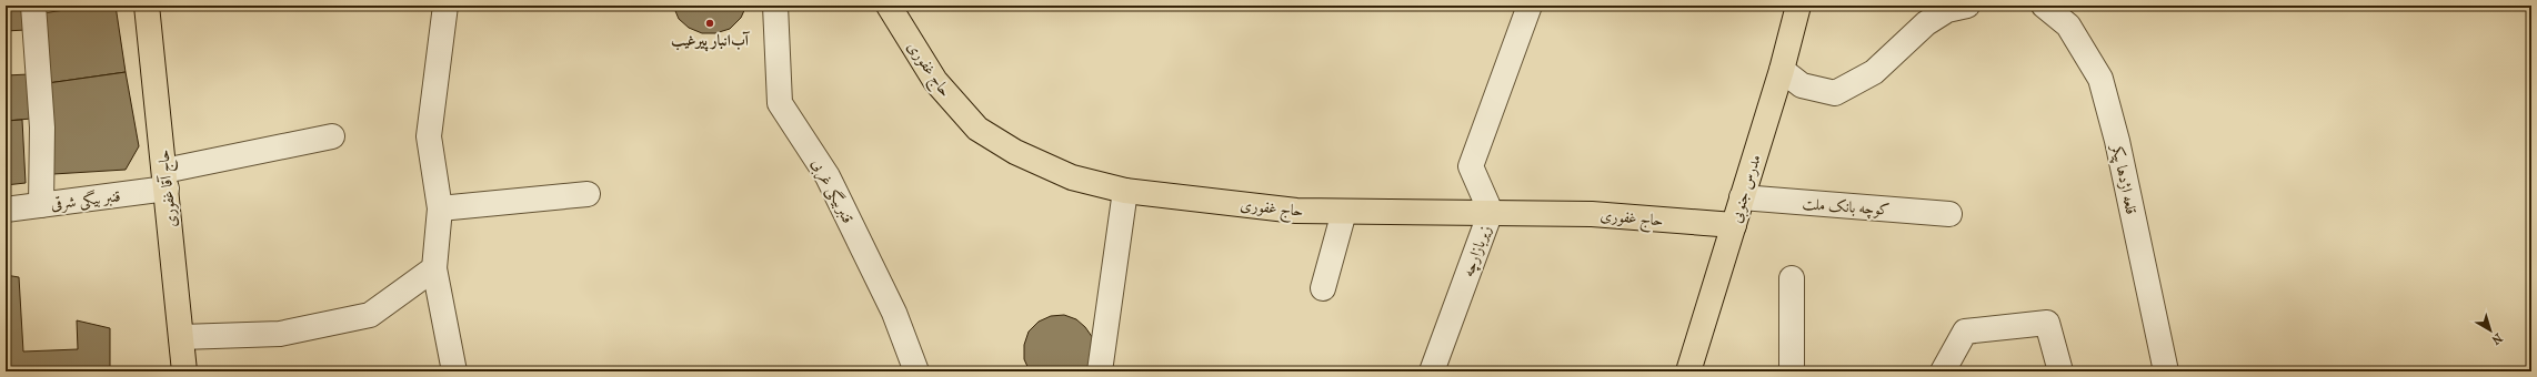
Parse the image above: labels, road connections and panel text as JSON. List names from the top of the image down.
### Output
{
  "streets": {
    "main road": ["حاج غفوری", "حاج آقا غفوری", "مدرس جنوبی"],
    "street": [
      "قلعه اژدها پیکر",
      "قنبربیگی غربی",
      "قنبر بیگی شرقی",
      "کوچه بانک ملت",
      "زیربازارچه"
    ]
  },
  "crossings": [
    ["حاج غفوری", "مدرس جنوبی"],
    ["حاج غفوری", "زیربازارچه"],
    ["حاج آقا غفوری", "قنبر بیگی شرقی"],
    ["مدرس جنوبی", "کوچه بانک ملت"]
  ],
  "places": ["آب‌انبار پیرغیب"],
  "north": "bottom right"
}
